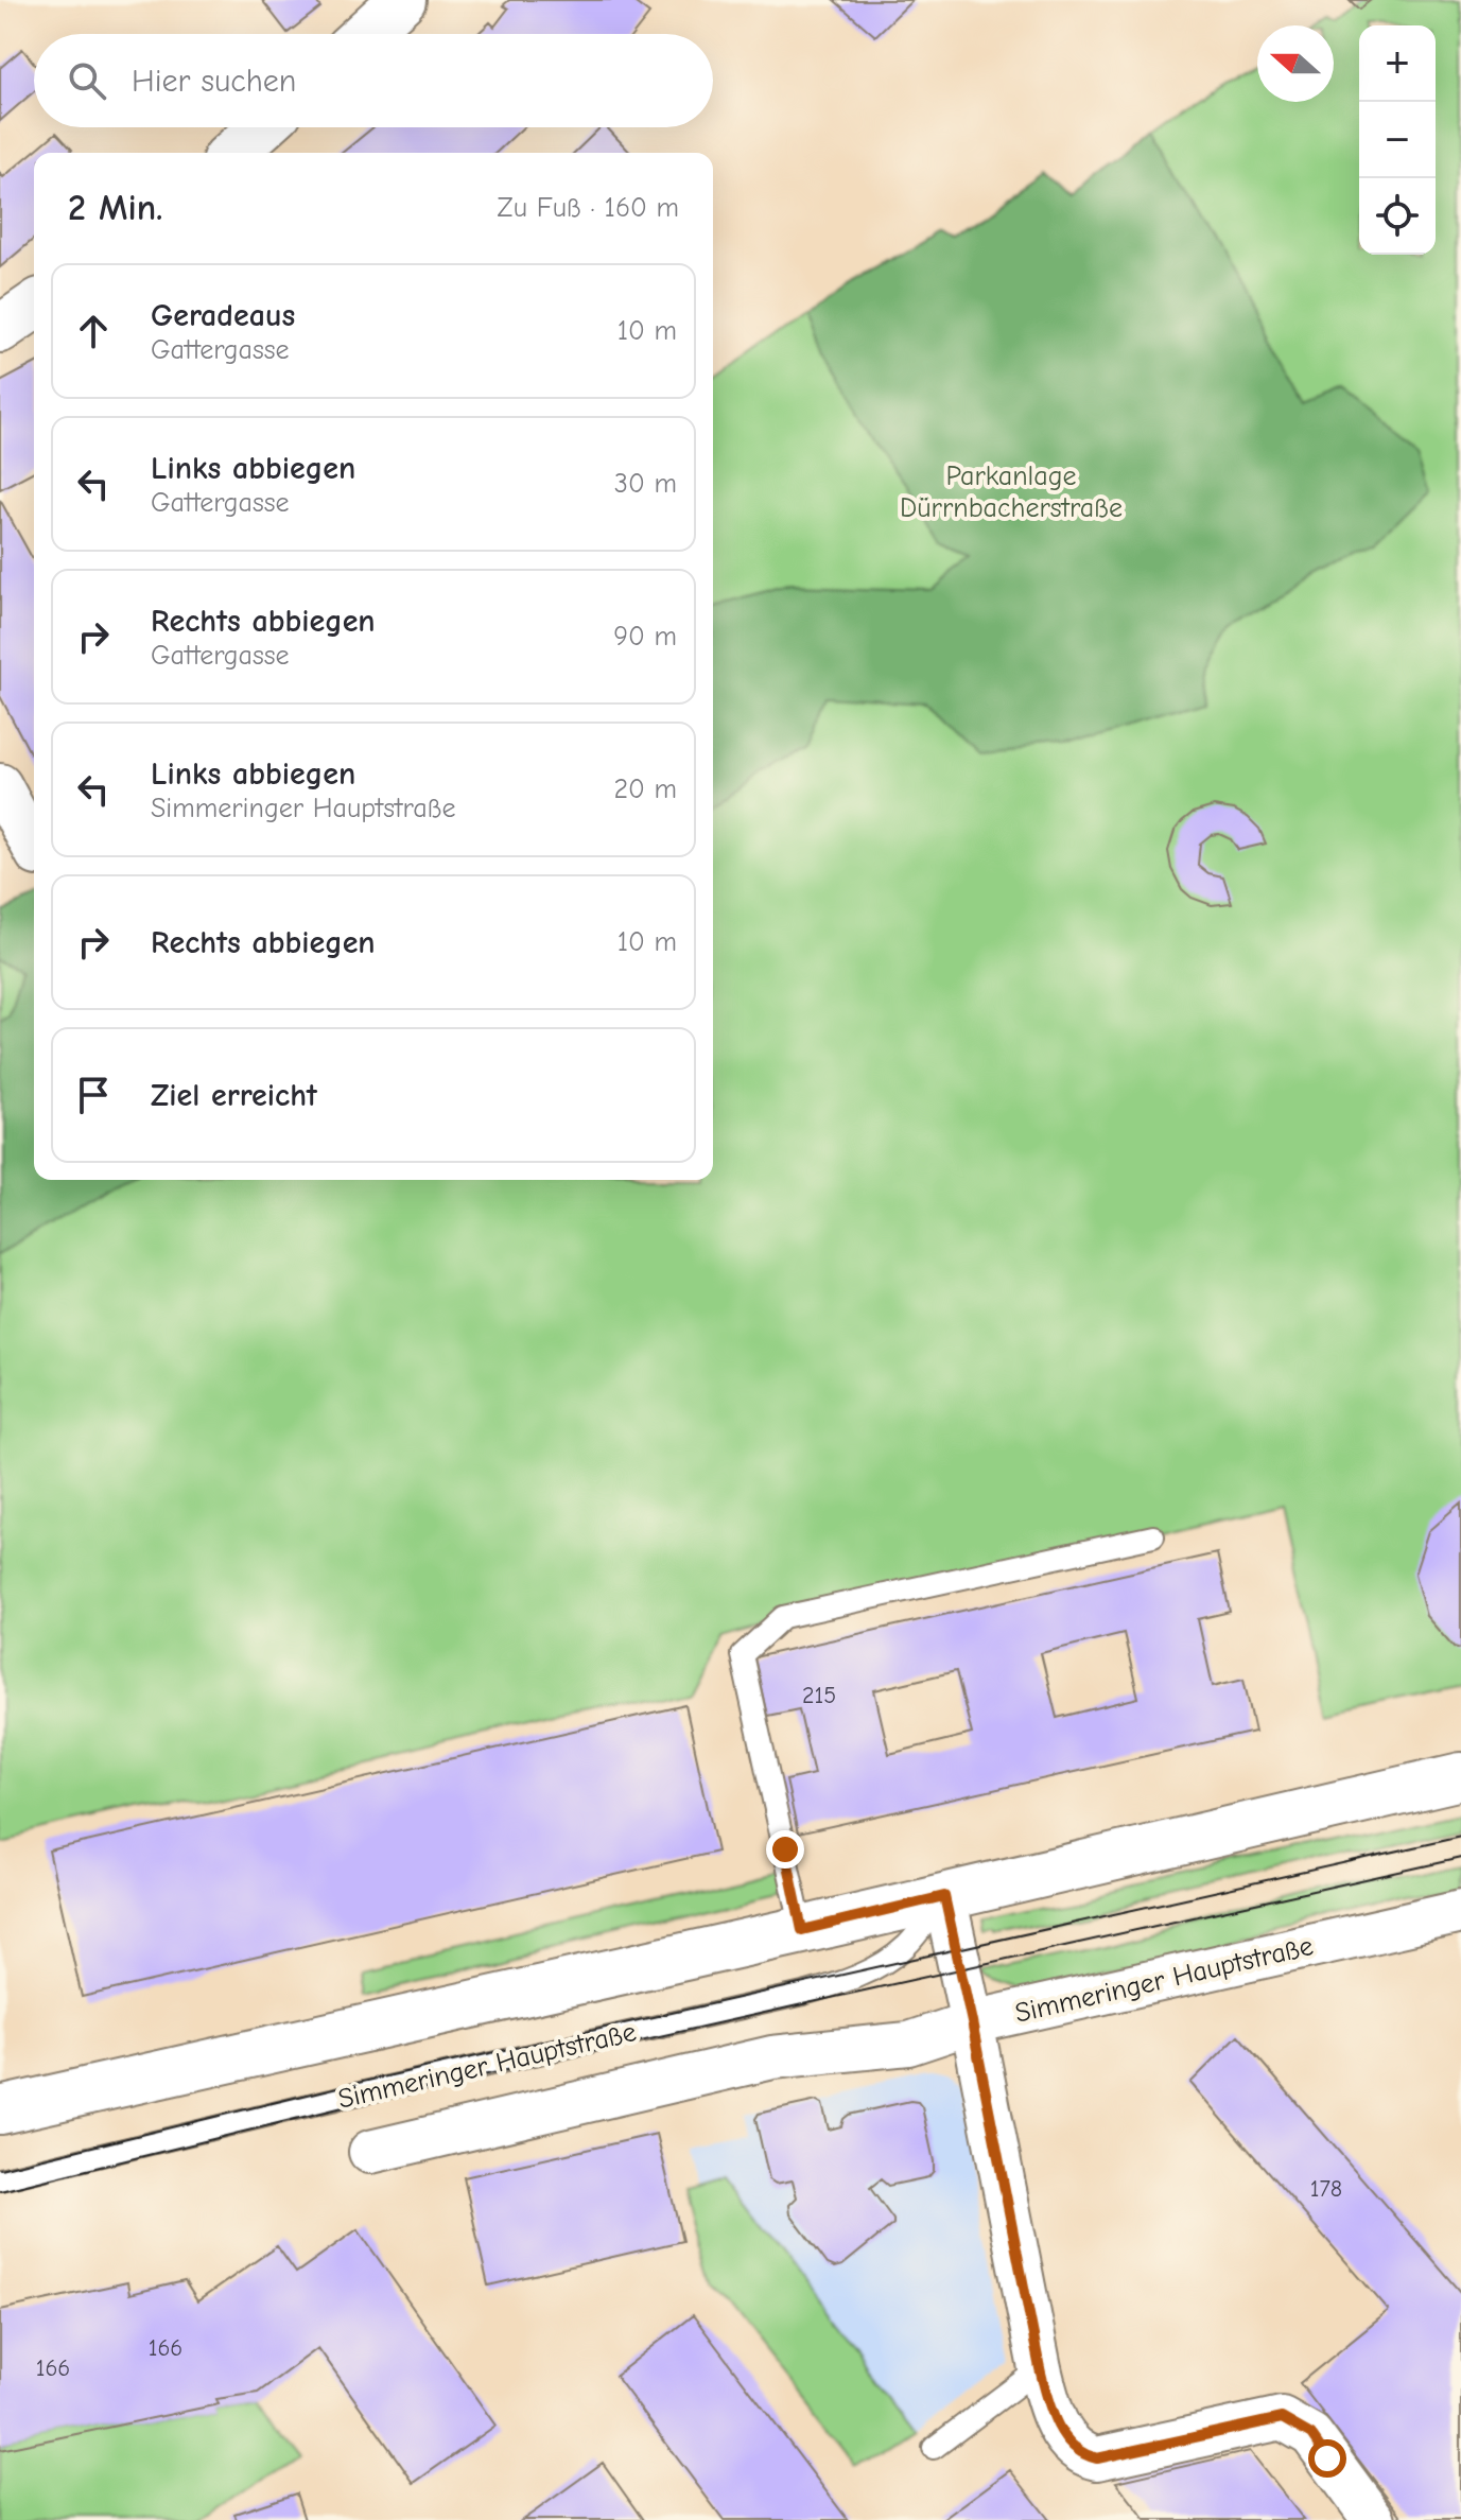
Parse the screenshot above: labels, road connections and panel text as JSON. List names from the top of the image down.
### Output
{
  "streets": {
    "street": ["Simmeringer Hauptstraße"]
  },
  "parks": ["Parkanlage Dürrnbacherstraße"],
  "house_numbers": [
    "215",
    "178",
    "166",
    "166"
  ],
  "north": "left",
  "page": {
    "map_buttons": ["+", "−"],
    "search": "Hier suchen",
    "heading": ["2 Min.", "Zu Fuß · 160 m"],
    "list": [
      ["Geradeaus", "Gattergasse", "10 m"],
      ["Links abbiegen", "Gattergasse", "30 m"],
      ["Rechts abbiegen", "Gattergasse", "90 m"],
      ["Links abbiegen", "Simmeringer Hauptstraße", "20 m"],
      ["Rechts abbiegen", "10 m"],
      "Ziel erreicht"
    ]
  }
}
